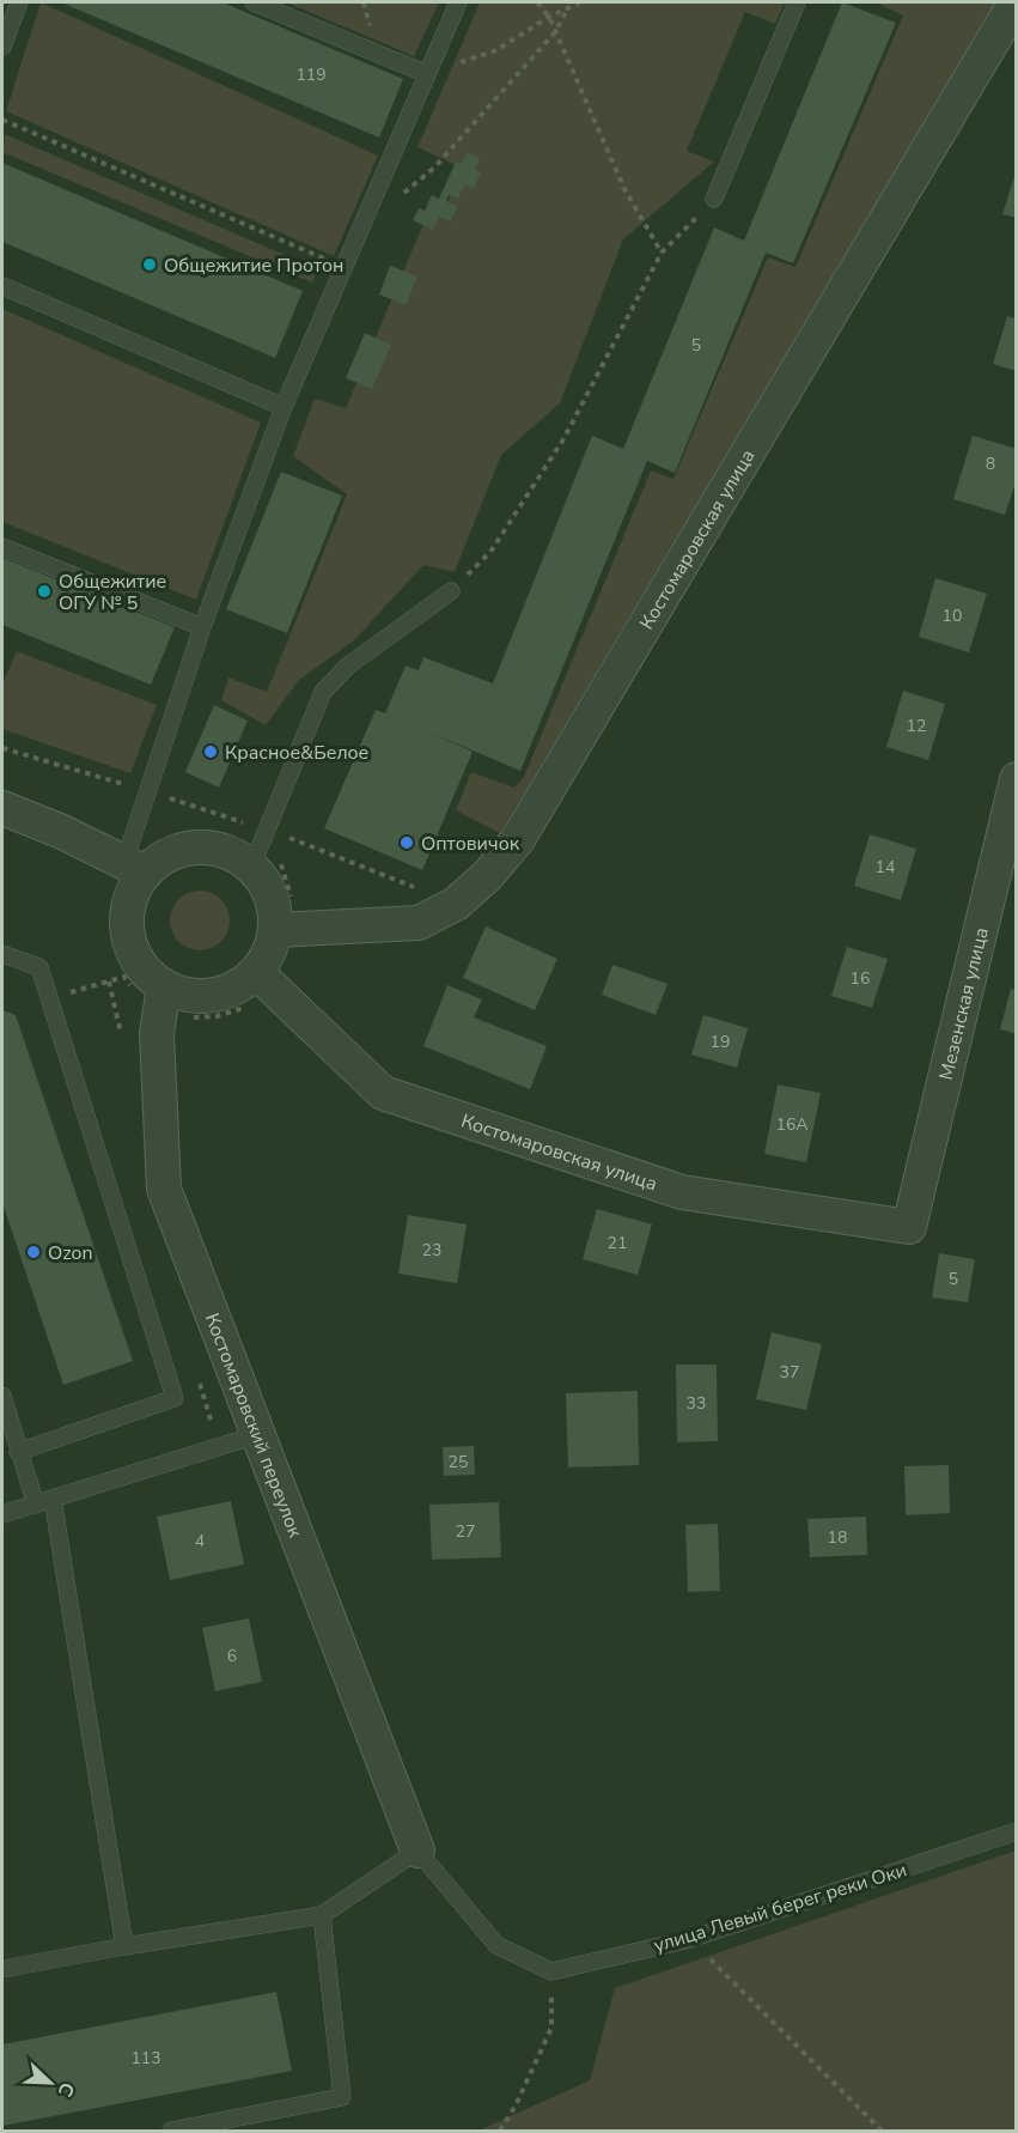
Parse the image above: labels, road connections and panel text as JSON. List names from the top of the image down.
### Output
{
  "streets": {
    "street": ["Костомаровская улица", "Мезенская улица", "Костомаровский переулок"],
    "lane": ["улица Левый берег реки Оки"]
  },
  "crossings": [
    ["Костомаровская улица", "Мезенская улица"],
    ["Костомаровская улица", "Костомаровский переулок"]
  ],
  "places": [
    "Общежитие Протон",
    "Общежитие ОГУ № 5",
    "Красное&Белое",
    "Оптовичок",
    "Ozon"
  ],
  "house_numbers": [
    "119",
    "5",
    "8",
    "10",
    "12",
    "14",
    "16",
    "19",
    "16А",
    "21",
    "23",
    "5",
    "37",
    "33",
    "25",
    "27",
    "18",
    "4",
    "6",
    "113"
  ],
  "north": "bottom right"
}
